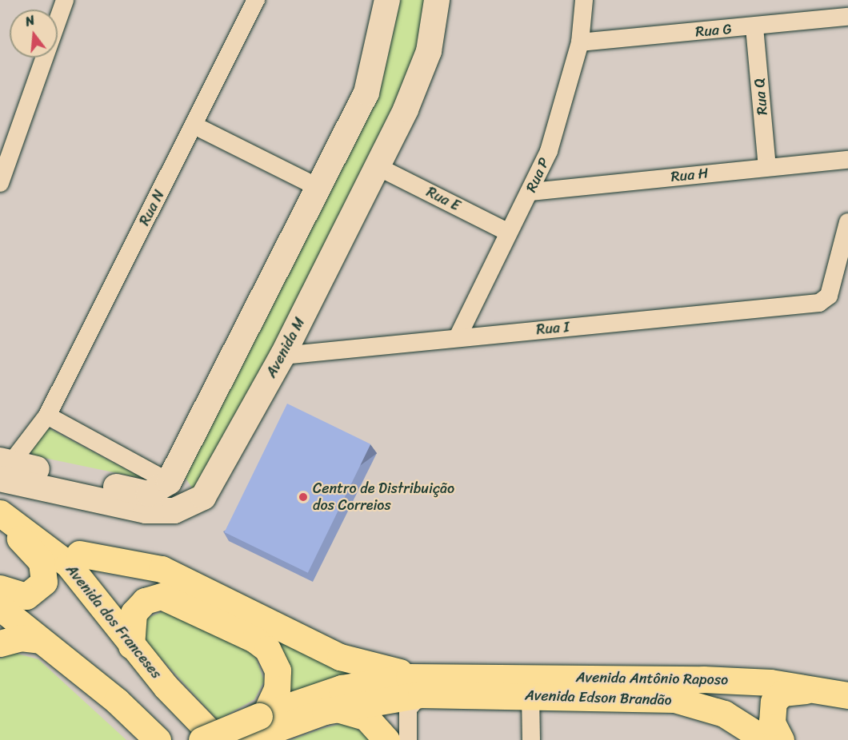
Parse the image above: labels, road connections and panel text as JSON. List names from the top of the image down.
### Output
{
  "streets": {
    "main road": ["Avenida dos Franceses", "Avenida Antônio Raposo", "Avenida Edson Brandão"],
    "street": [
      "Rua G",
      "Rua Q",
      "Rua P",
      "Rua H",
      "Rua E",
      "Rua N",
      "Rua I",
      "Avenida M"
    ]
  },
  "crossings": [
    ["Rua G", "Rua Q"],
    ["Rua G", "Rua P"],
    ["Rua Q", "Rua H"],
    ["Rua P", "Rua H"],
    ["Rua P", "Rua E"],
    ["Rua P", "Rua I"],
    ["Rua E", "Avenida M"],
    ["Rua N", "Avenida M"],
    ["Rua I", "Avenida M"]
  ],
  "places": ["Centro de Distribuição dos Correios"],
  "north": "top"
}
